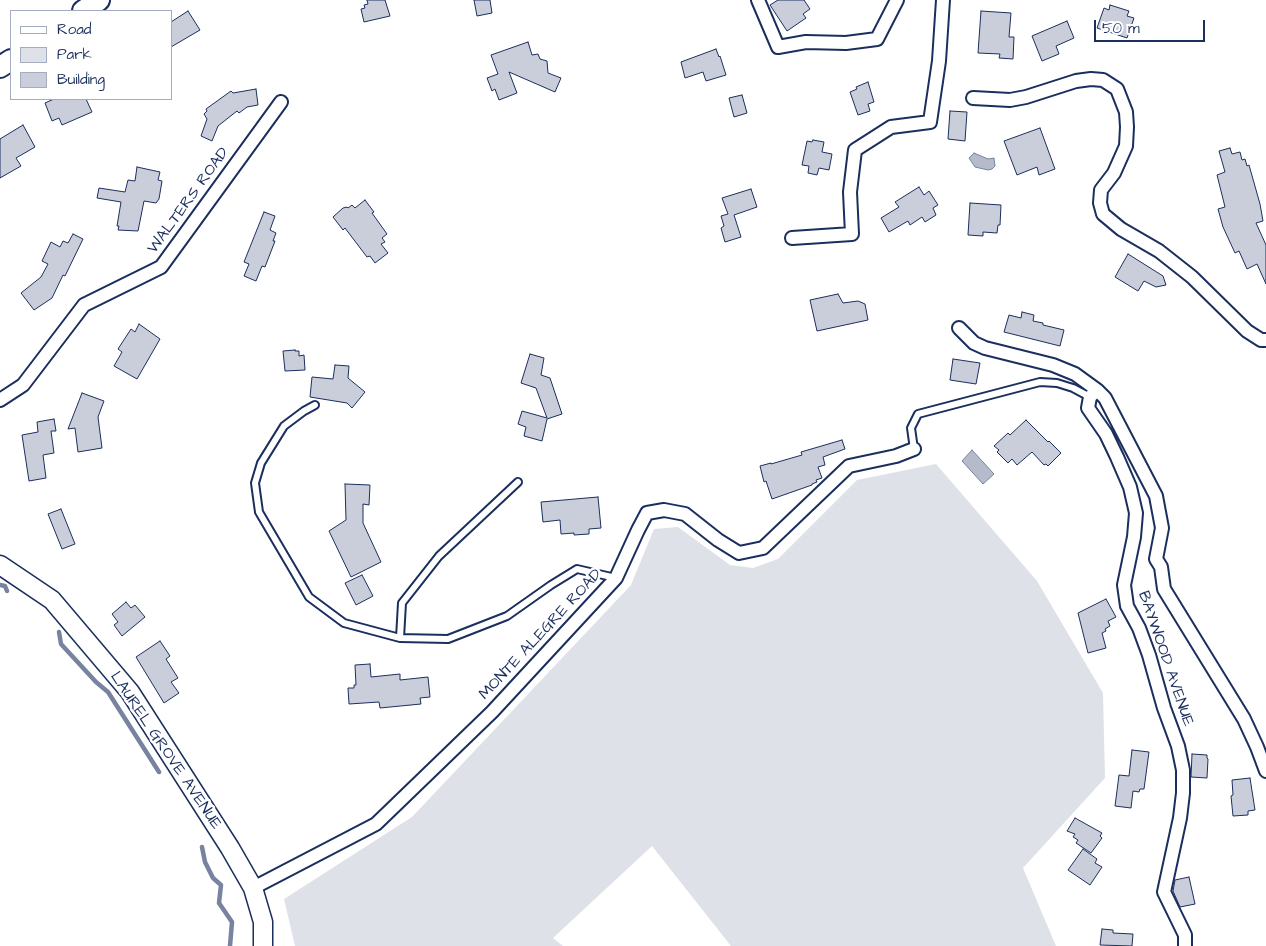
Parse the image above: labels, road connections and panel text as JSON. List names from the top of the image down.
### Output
{
  "streets": {
    "street": [
      "WALTERS ROAD",
      "MONTE ALEGRE ROAD",
      "BAYWOOD AVENUE",
      "LAUREL GROVE AVENUE"
    ]
  },
  "crossings": [
    ["MONTE ALEGRE ROAD", "LAUREL GROVE AVENUE"]
  ],
  "legend": ["Road", "Park", "Building"],
  "scale_bar": "50 m"
}
